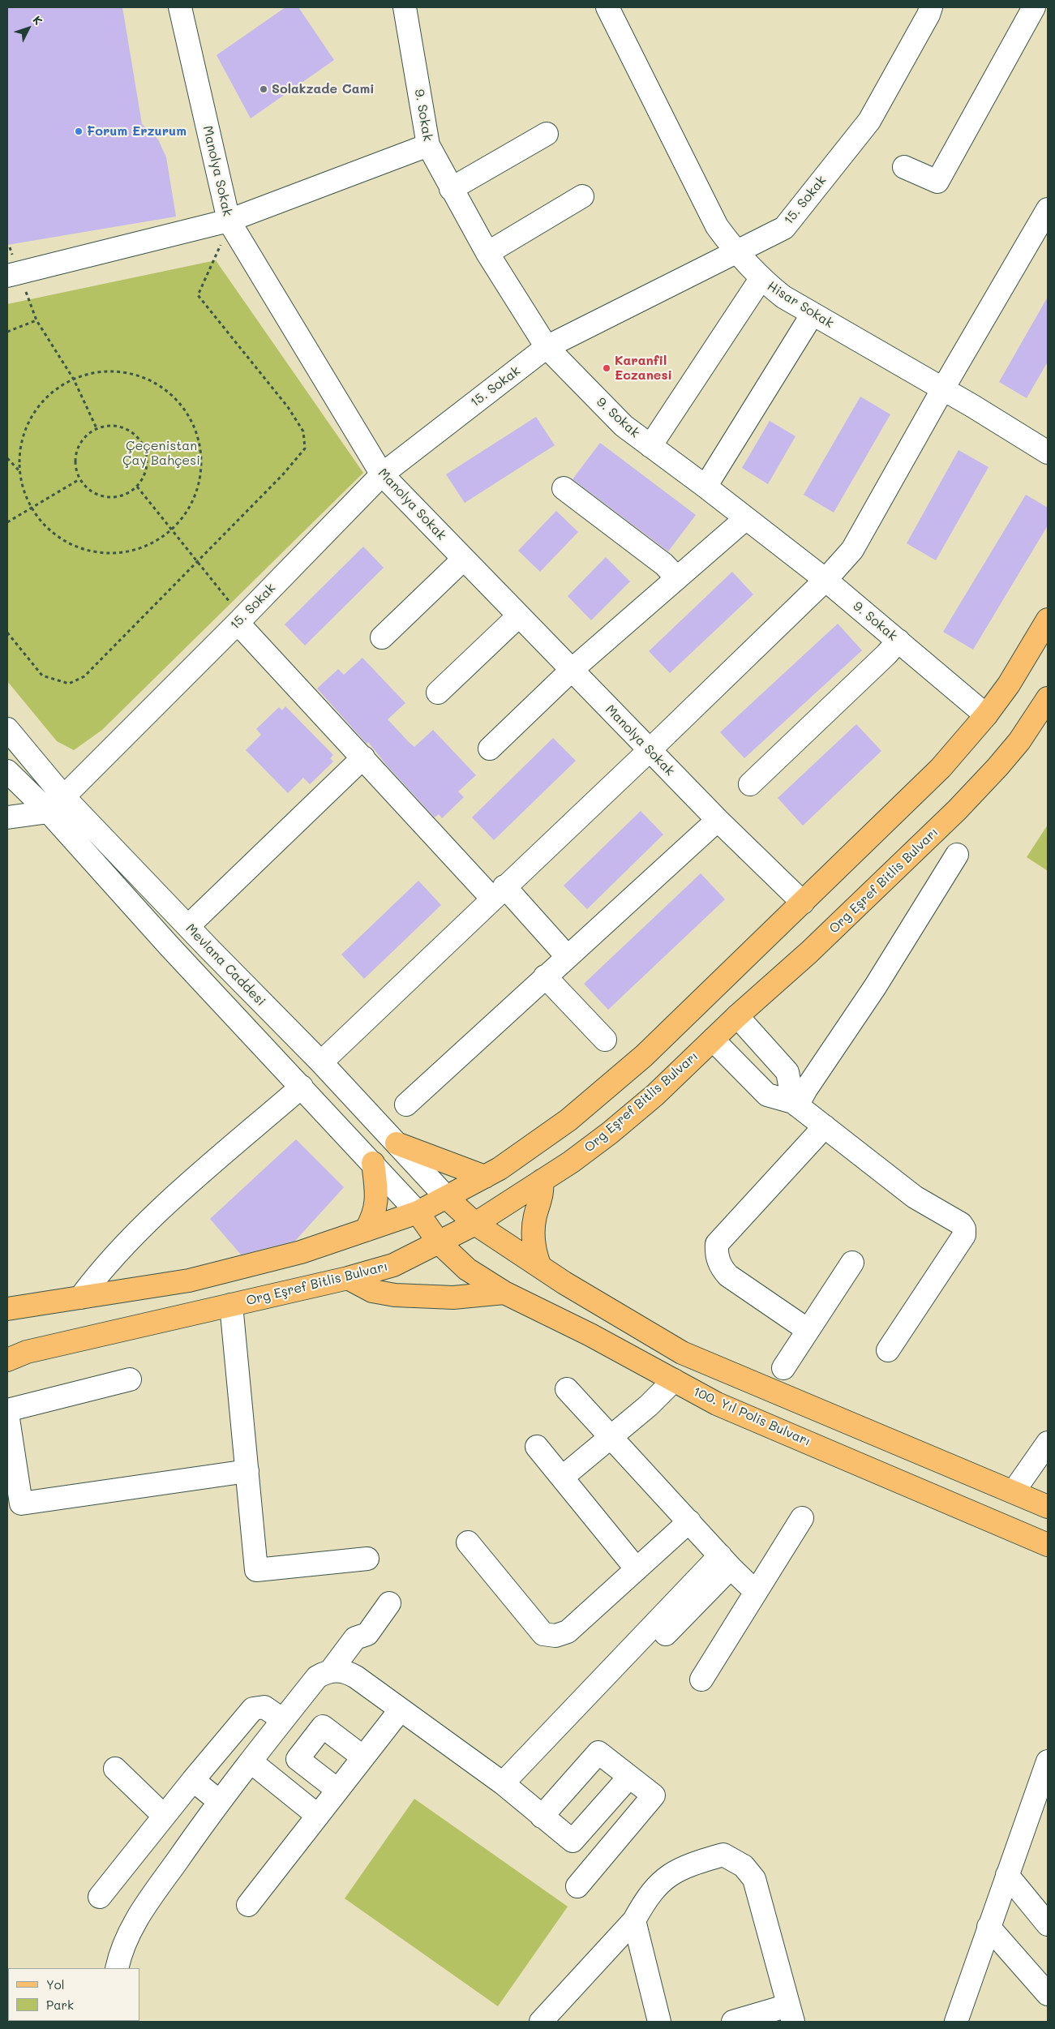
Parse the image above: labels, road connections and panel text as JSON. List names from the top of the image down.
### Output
{
  "streets": {
    "main road": ["Org Eşref Bitlis Bulvarı", "100. Yıl Polis Bulvarı"],
    "street": [
      "9. Sokak",
      "Manolya Sokak",
      "15. Sokak",
      "Hisar Sokak",
      "Mevlana Caddesi"
    ]
  },
  "crossings": [
    ["9. Sokak", "15. Sokak"],
    ["Manolya Sokak", "15. Sokak"],
    ["15. Sokak", "Hisar Sokak"],
    ["15. Sokak", "Mevlana Caddesi"],
    ["Org Eşref Bitlis Bulvarı", "100. Yıl Polis Bulvarı"],
    ["Mevlana Caddesi", "100. Yıl Polis Bulvarı"]
  ],
  "parks": ["Çeçenistan Çay Bahçesi"],
  "places": ["Solakzade Cami", "Forum Erzurum", "Karanfil Eczanesi"],
  "legend": ["Yol", "Park"],
  "north": "top right"
}
